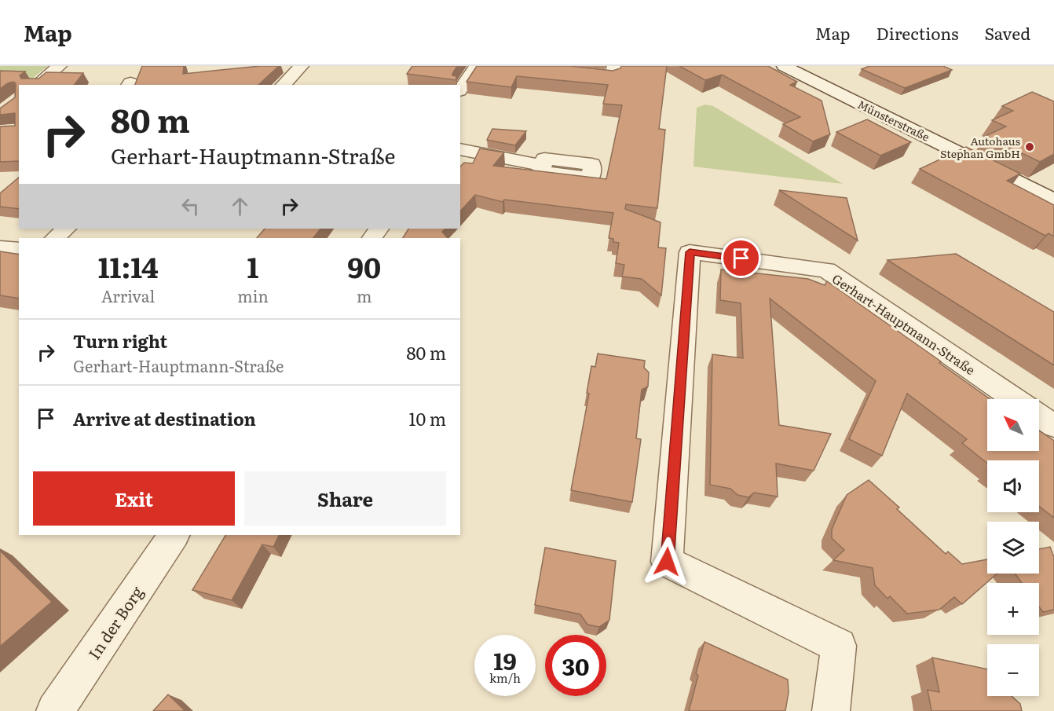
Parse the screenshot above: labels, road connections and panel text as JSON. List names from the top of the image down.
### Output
{
  "streets": {
    "street": ["Münsterstraße", "Gerhart-Hauptmann-Straße", "In der Borg"]
  },
  "places": ["Autohaus Stephan GmbH"],
  "north": "top left",
  "page": {
    "header": "Map",
    "nav": ["Map", "Directions", "Saved"],
    "turn": ["80 m", "Gerhart-Hauptmann-Straße"],
    "eta": [
      "11:14",
      "Arrival",
      "1",
      "min",
      "90",
      "m"
    ],
    "list": [
      {
        "name": "Turn right",
        "note": "Gerhart-Hauptmann-Straße",
        "value": "80 m"
      },
      {
        "name": "Arrive at destination",
        "value": "10 m"
      }
    ],
    "map_buttons": ["+", "−"],
    "buttons": ["Exit", "Share"],
    "speed": "19 km/h",
    "limit": "30"
  }
}
